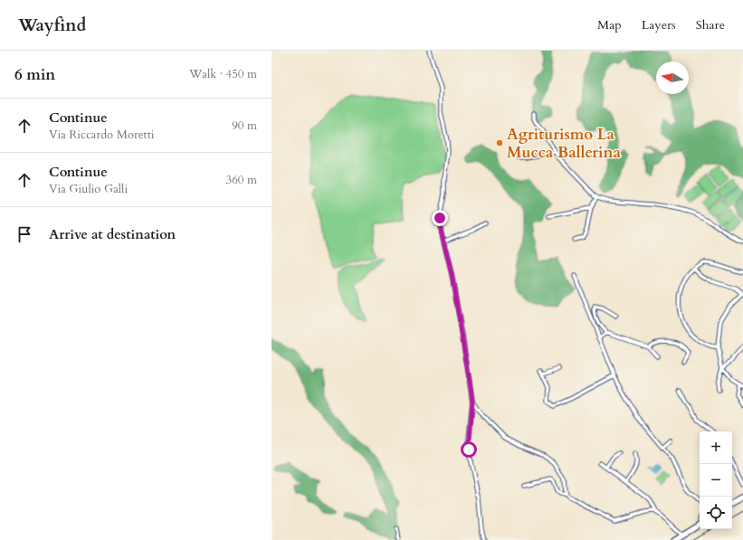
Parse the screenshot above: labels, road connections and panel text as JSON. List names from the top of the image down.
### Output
{
  "places": ["Agriturismo La Mucca Ballerina"],
  "north": "left",
  "page": {
    "header": "Wayfind",
    "nav": ["Map", "Layers", "Share"],
    "heading": ["6 min", "Walk · 450 m"],
    "list": [
      ["Continue", "Via Riccardo Moretti", "90 m"],
      ["Continue", "Via Giulio Galli", "360 m"],
      "Arrive at destination"
    ],
    "map_buttons": ["+", "−"]
  }
}
